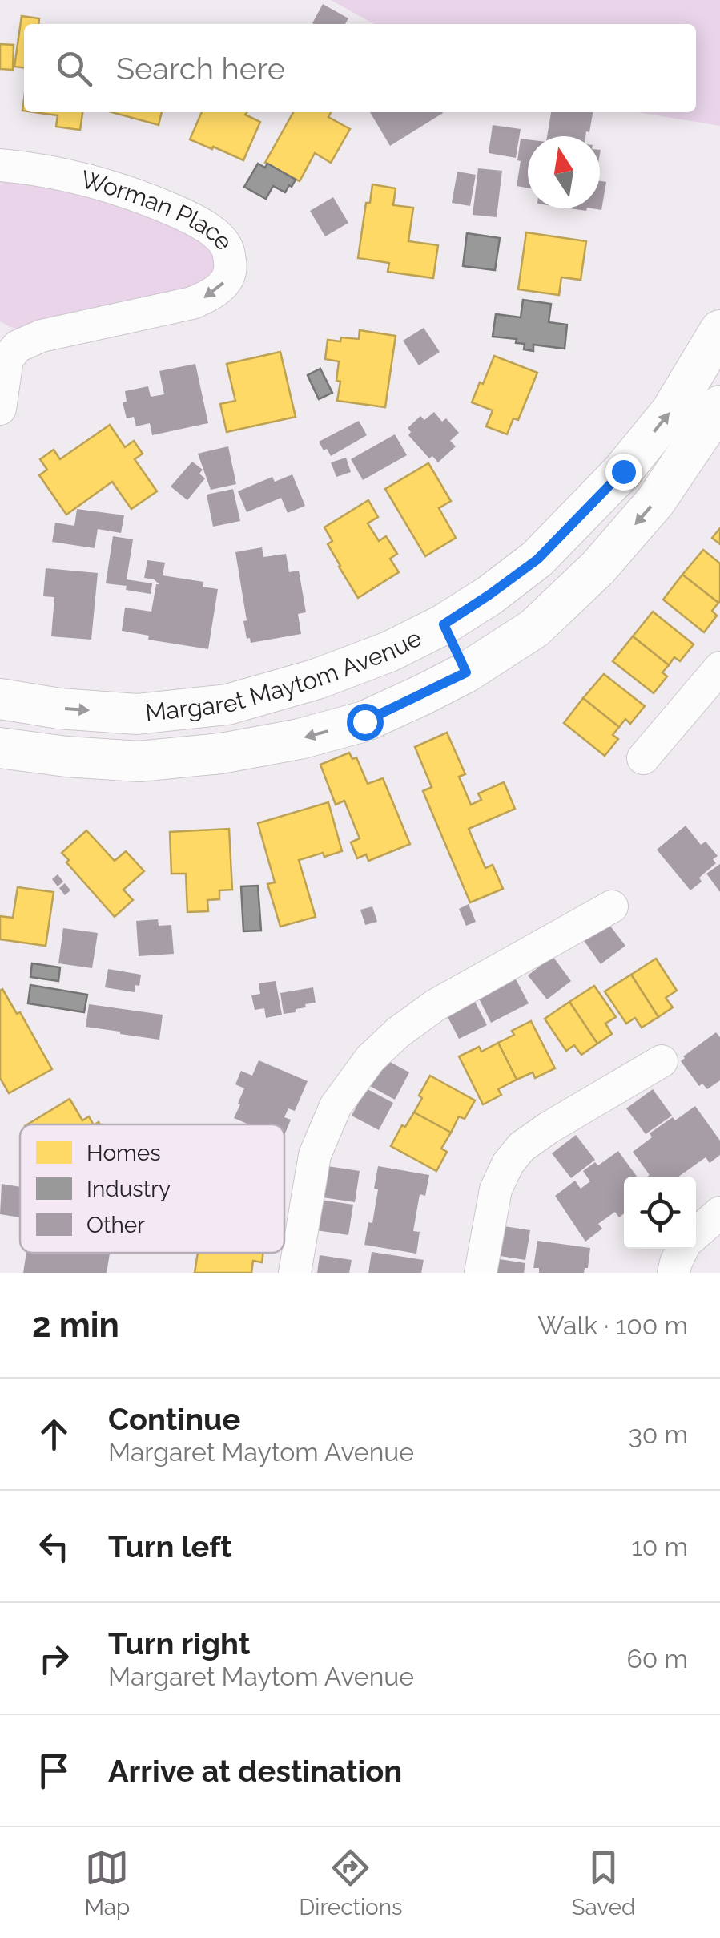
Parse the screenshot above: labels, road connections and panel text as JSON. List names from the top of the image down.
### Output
{
  "streets": {
    "street": ["Worman Place", "Margaret Maytom Avenue"]
  },
  "legend": ["Homes", "Industry", "Other"],
  "north": "top",
  "page": {
    "search": "Search here",
    "heading": ["2 min", "Walk · 100 m"],
    "list": [
      ["Continue", "Margaret Maytom Avenue", "30 m"],
      ["Turn left", "10 m"],
      ["Turn right", "Margaret Maytom Avenue", "60 m"],
      "Arrive at destination"
    ],
    "nav": ["Map", "Directions", "Saved"]
  }
}
